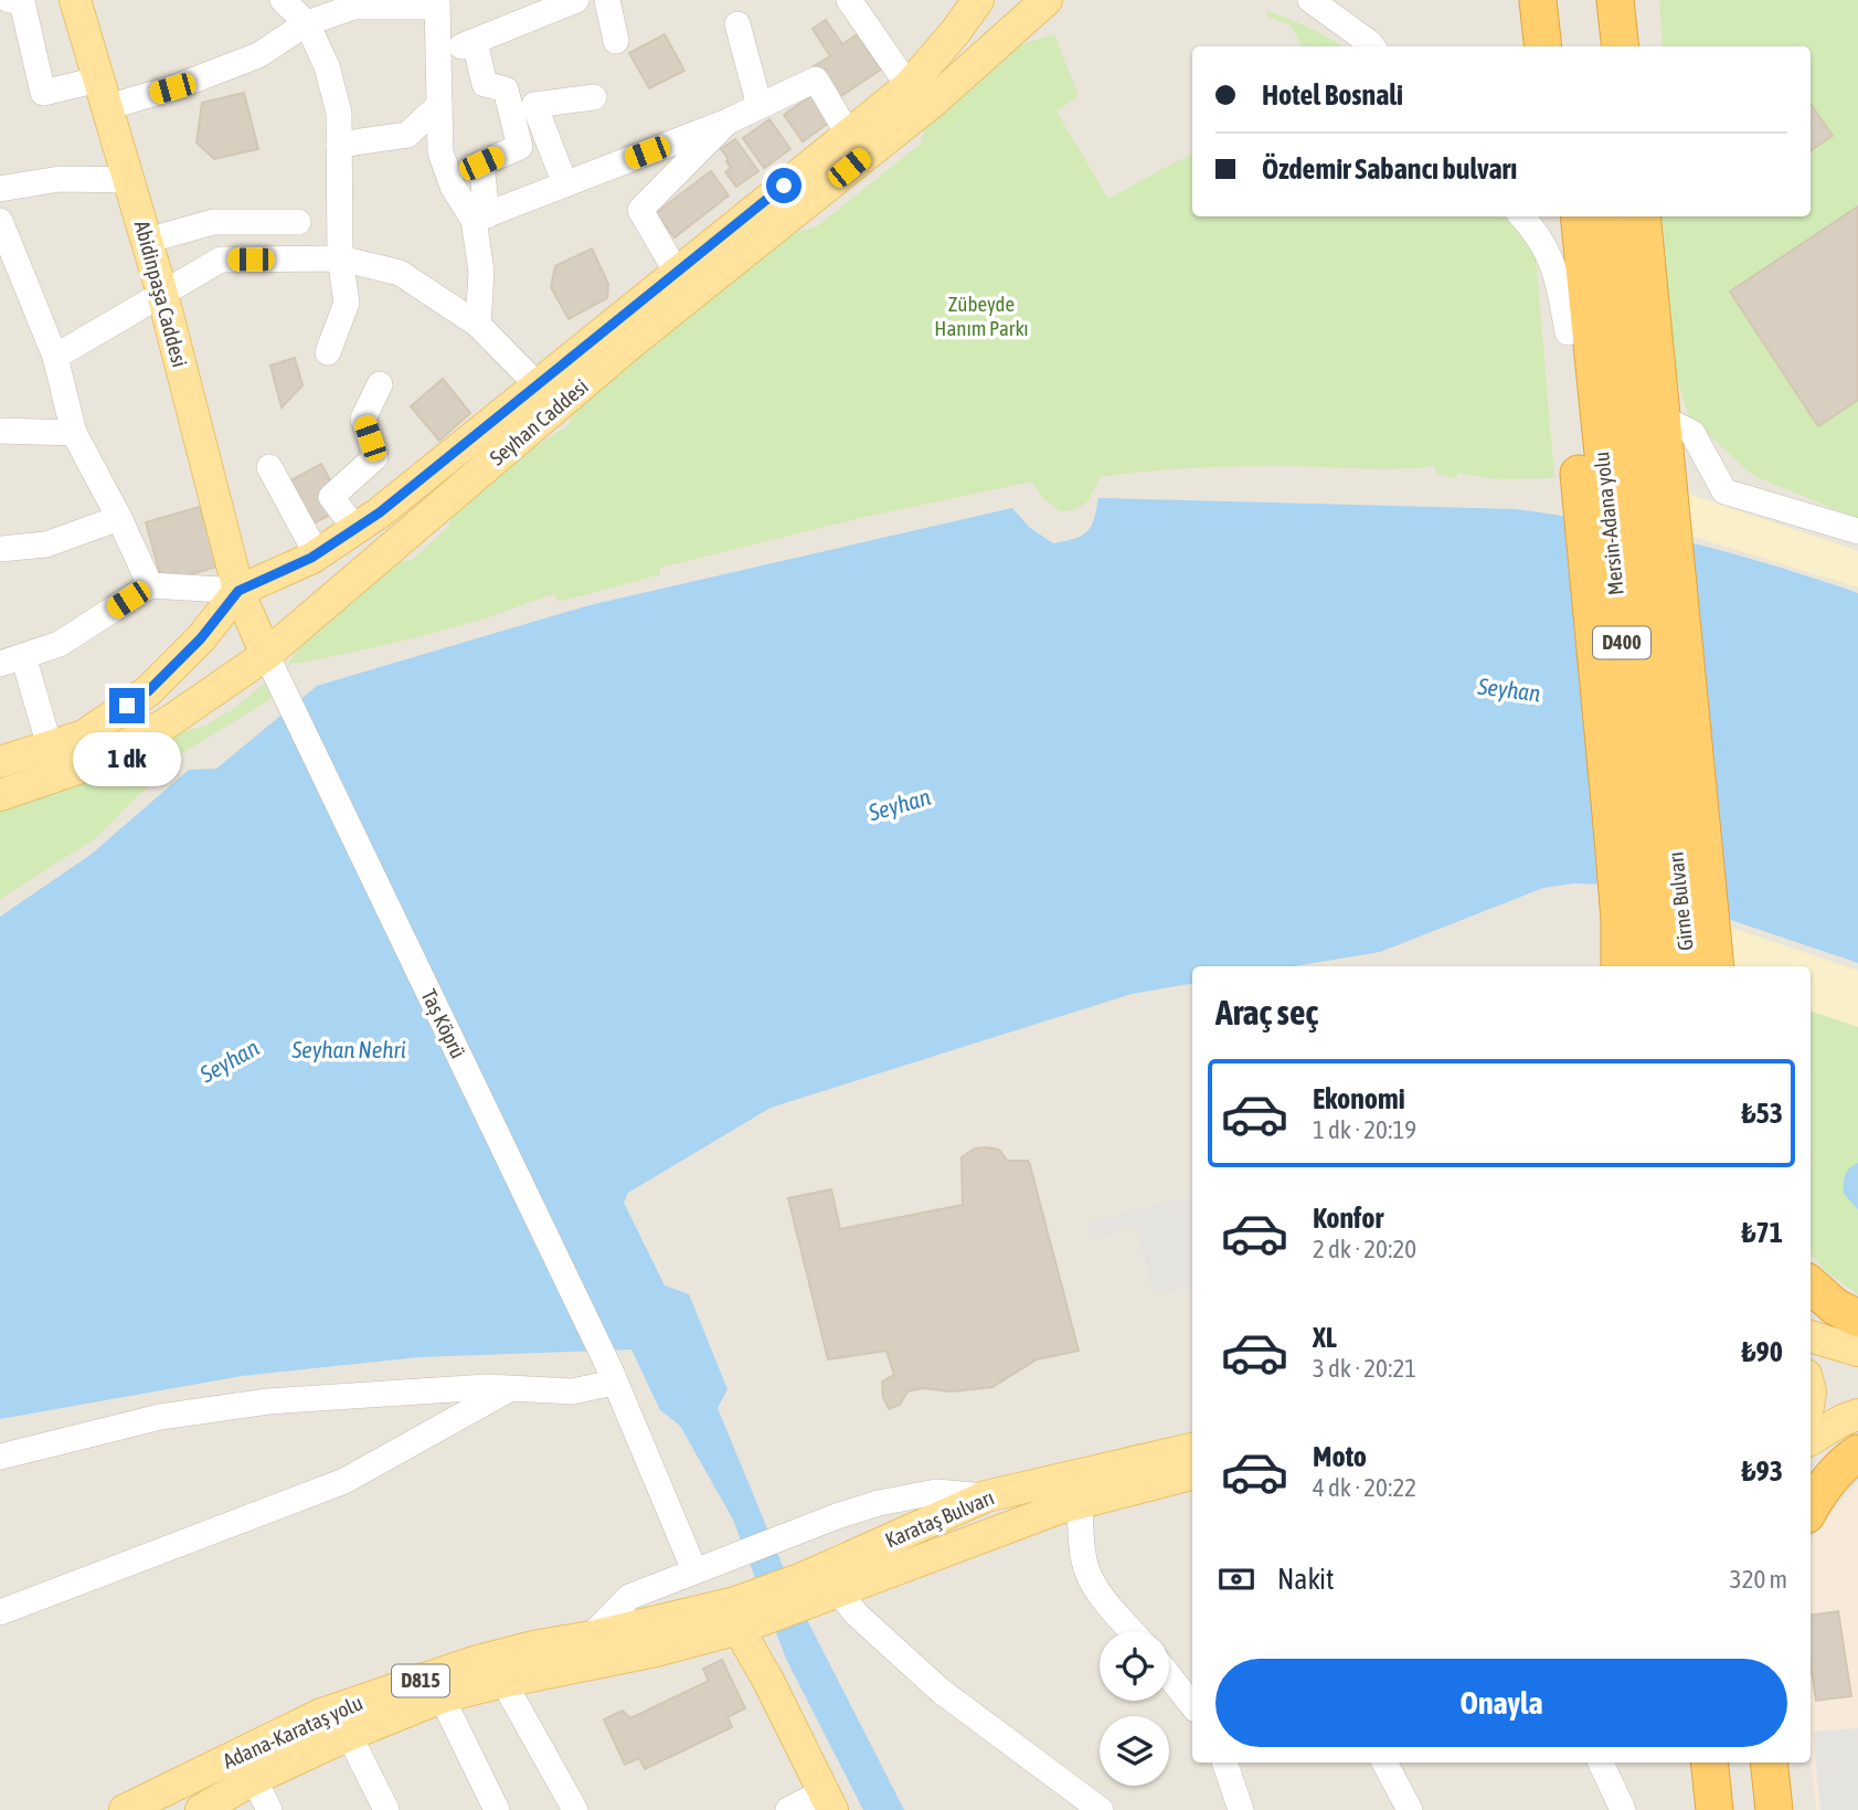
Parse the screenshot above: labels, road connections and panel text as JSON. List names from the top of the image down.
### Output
{
  "streets": {
    "highway": ["Mersin-Adana yolu", "D400", "Girne Bulvarı"],
    "main road": [
      "Abidinpaşa Caddesi",
      "Seyhan Caddesi",
      "Karataş Bulvarı",
      "D815",
      "Adana-Karataş yolu"
    ],
    "street": ["Taș Köprü"]
  },
  "crossings": [
    ["Abidinpaşa Caddesi", "Seyhan Caddesi"],
    ["Abidinpaşa Caddesi", "Taș Köprü"],
    ["Seyhan Caddesi", "Taș Köprü"],
    ["Mersin-Adana yolu", "Girne Bulvarı"],
    ["Karataş Bulvarı", "Adana-Karataş yolu"]
  ],
  "water": ["Seyhan", "Seyhan Nehri"],
  "parks": ["Zübeyde Hanım Parkı"],
  "page": {
    "banner": ["Hotel Bosnali", "Özdemir Sabancı bulvarı"],
    "bubble": "1 dk",
    "heading": "Araç seç",
    "list": [
      {
        "name": "Ekonomi",
        "note": "1 dk · 20:19",
        "value": "₺53"
      },
      {
        "name": "Konfor",
        "note": "2 dk · 20:20",
        "value": "₺71"
      },
      {
        "name": "XL",
        "note": "3 dk · 20:21",
        "value": "₺90"
      },
      {
        "name": "Moto",
        "note": "4 dk · 20:22",
        "value": "₺93"
      }
    ],
    "pay": ["Nakit", "320 m"],
    "buttons": "Onayla"
  }
}
